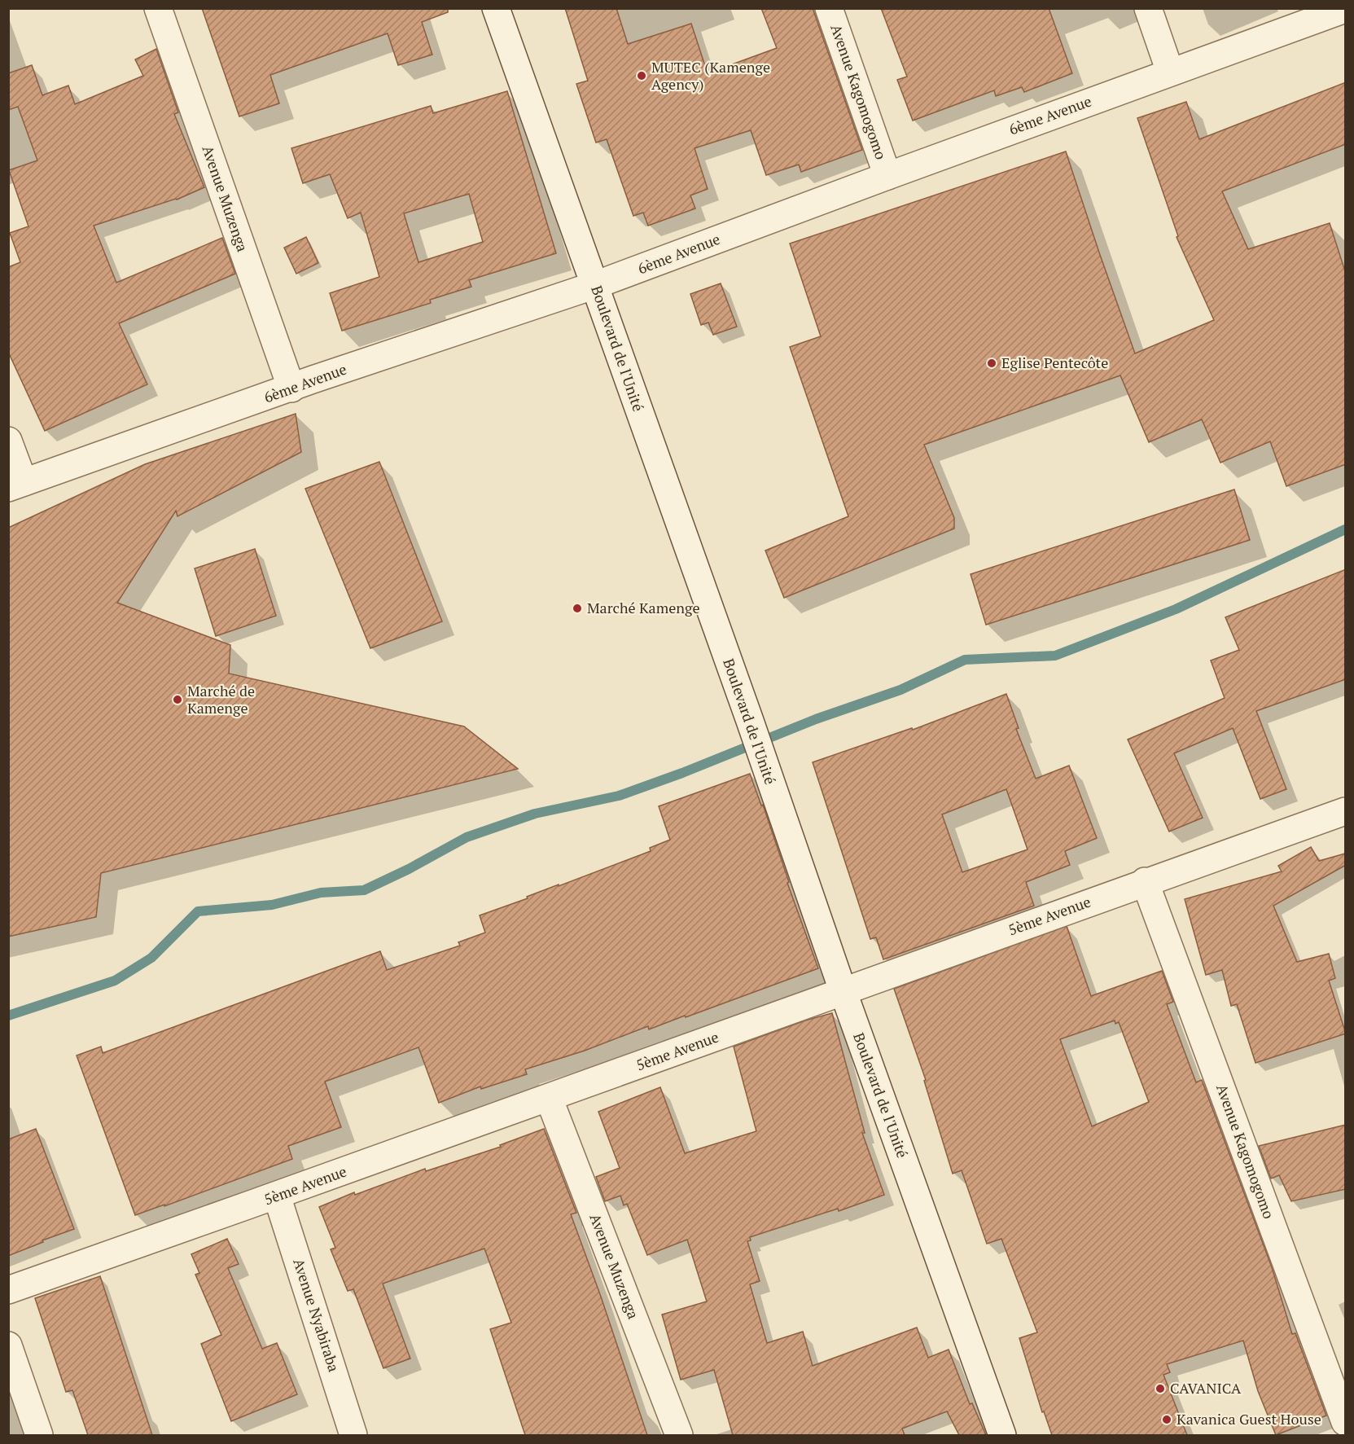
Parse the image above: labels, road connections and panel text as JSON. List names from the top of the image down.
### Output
{
  "streets": {
    "street": [
      "Avenue Kagomogomo",
      "6ème Avenue",
      "Avenue Muzenga",
      "Boulevard de l'Unité",
      "5ème Avenue",
      "Avenue Nyabiraba"
    ]
  },
  "crossings": [
    ["Avenue Kagomogomo", "6ème Avenue"],
    ["Avenue Kagomogomo", "5ème Avenue"],
    ["6ème Avenue", "Avenue Muzenga"],
    ["6ème Avenue", "Boulevard de l'Unité"],
    ["Avenue Muzenga", "5ème Avenue"],
    ["Boulevard de l'Unité", "5ème Avenue"],
    ["5ème Avenue", "Avenue Nyabiraba"]
  ],
  "places": [
    "MUTEC (Kamenge Agency)",
    "Eglise Pentecôte",
    "Marché Kamenge",
    "Marché de Kamenge",
    "CAVANICA",
    "Kavanica Guest House"
  ]
}
